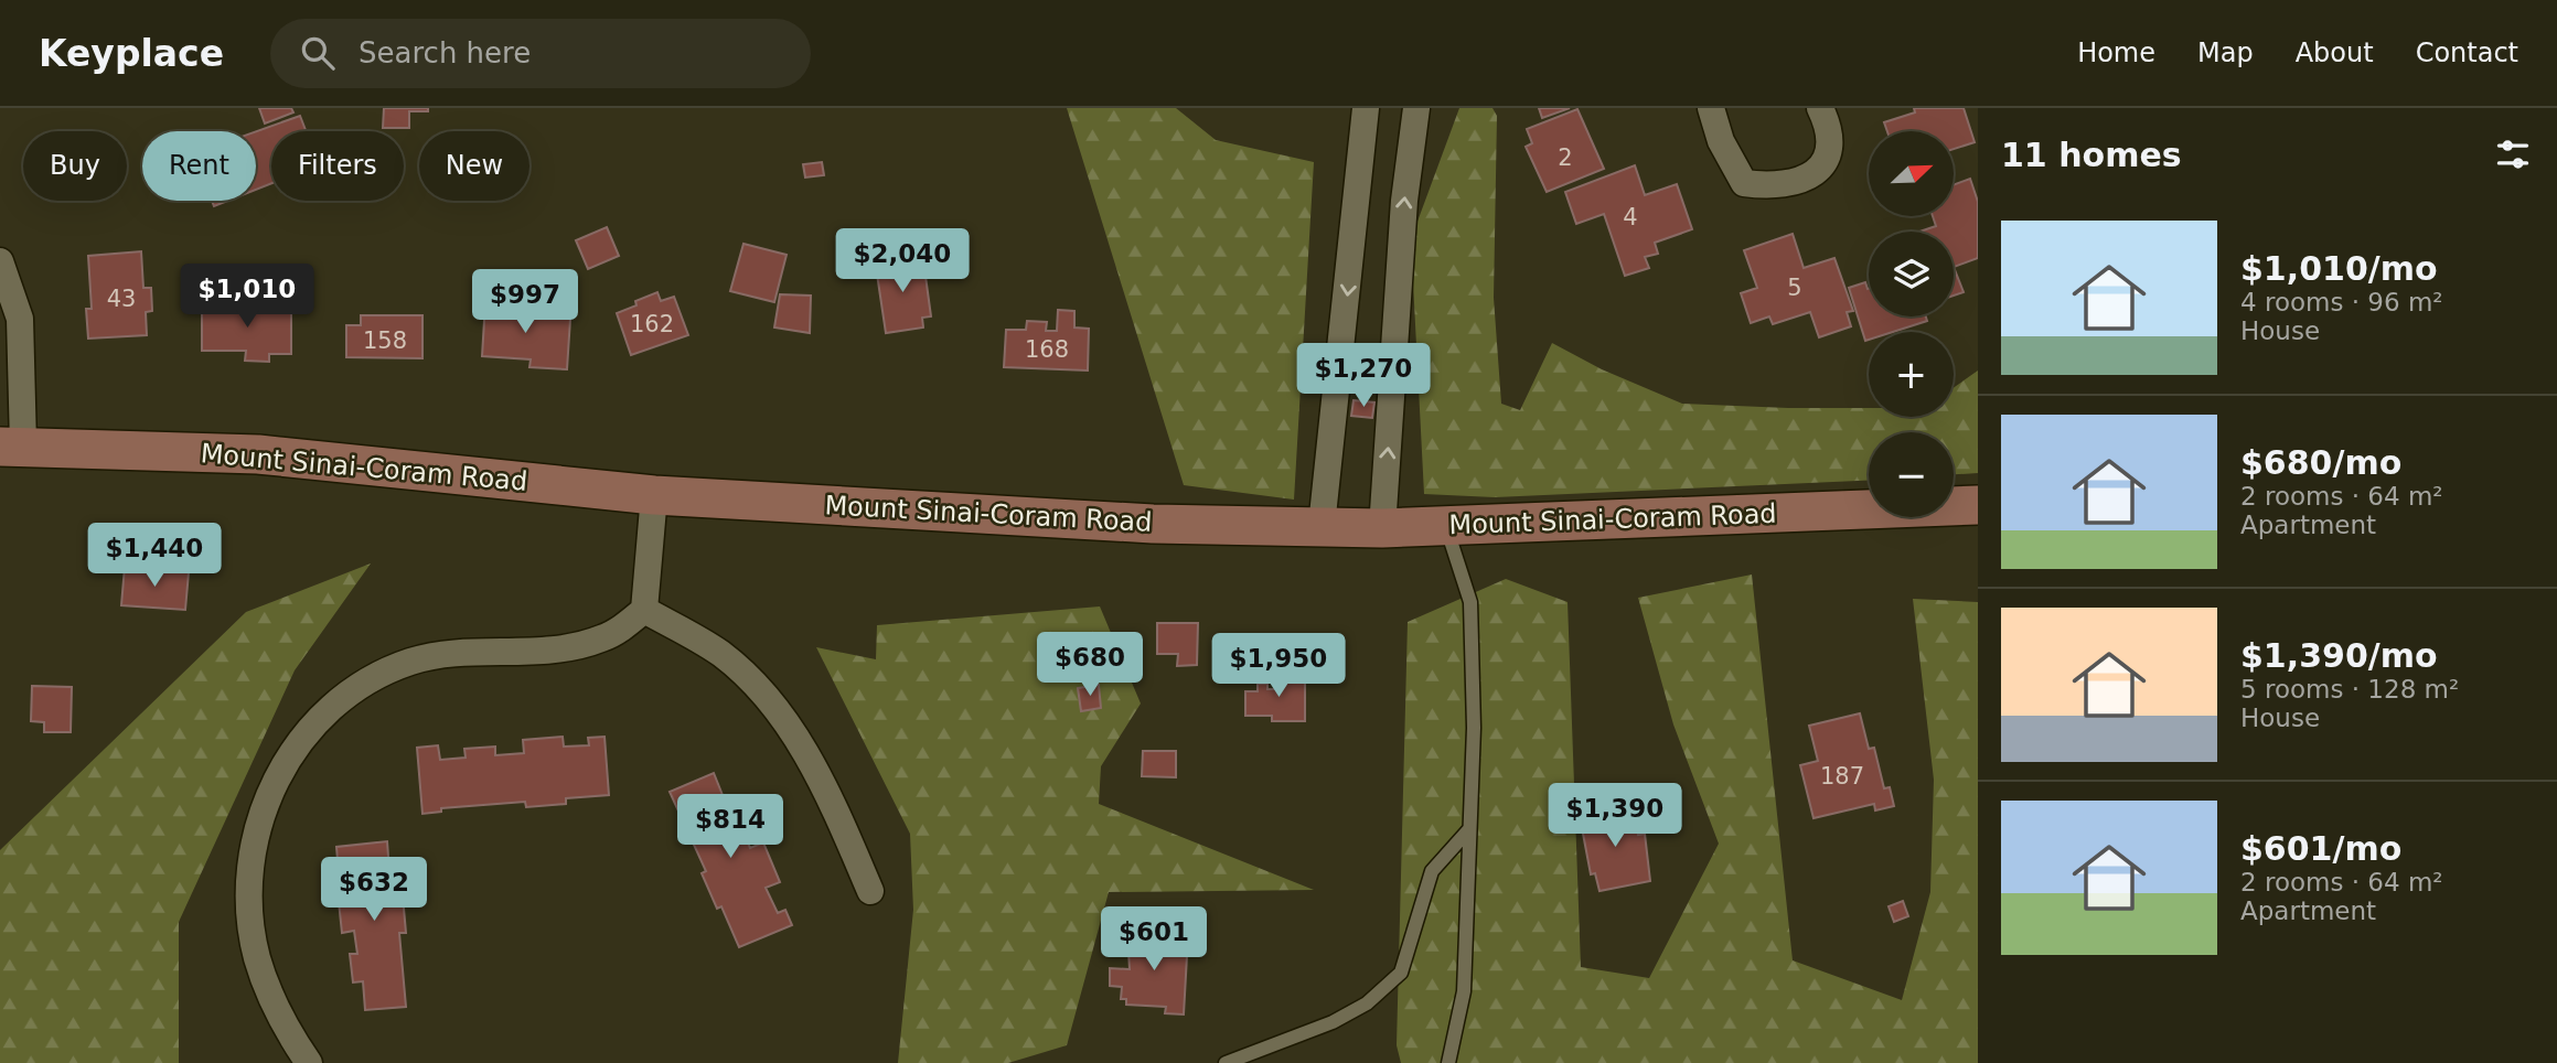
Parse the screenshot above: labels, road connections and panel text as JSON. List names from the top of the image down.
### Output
{
  "streets": {
    "main road": ["Mount Sinai-Coram Road"]
  },
  "house_numbers": [
    "2",
    "4",
    "5",
    "43",
    "162",
    "158",
    "168",
    "187"
  ],
  "north": "top right",
  "page": {
    "header": "Keyplace",
    "search": "Search here",
    "nav": [
      "Home",
      "Map",
      "About",
      "Contact"
    ],
    "heading": "11 homes",
    "map_buttons": ["+", "−"],
    "chip": [
      "Buy",
      "Rent",
      "Filters",
      "New"
    ],
    "list": [
      {
        "name": "$1,010/mo",
        "note": "4 rooms · 96 m² · House"
      },
      {
        "name": "$680/mo",
        "note": "2 rooms · 64 m² · Apartment"
      },
      {
        "name": "$1,390/mo",
        "note": "5 rooms · 128 m² · House"
      },
      {
        "name": "$601/mo",
        "note": "2 rooms · 64 m² · Apartment"
      }
    ],
    "price": [
      "$2,040",
      "$1,010",
      "$997",
      "$1,270",
      "$1,440",
      "$680",
      "$1,950",
      "$1,390",
      "$814",
      "$632",
      "$601"
    ]
  }
}
